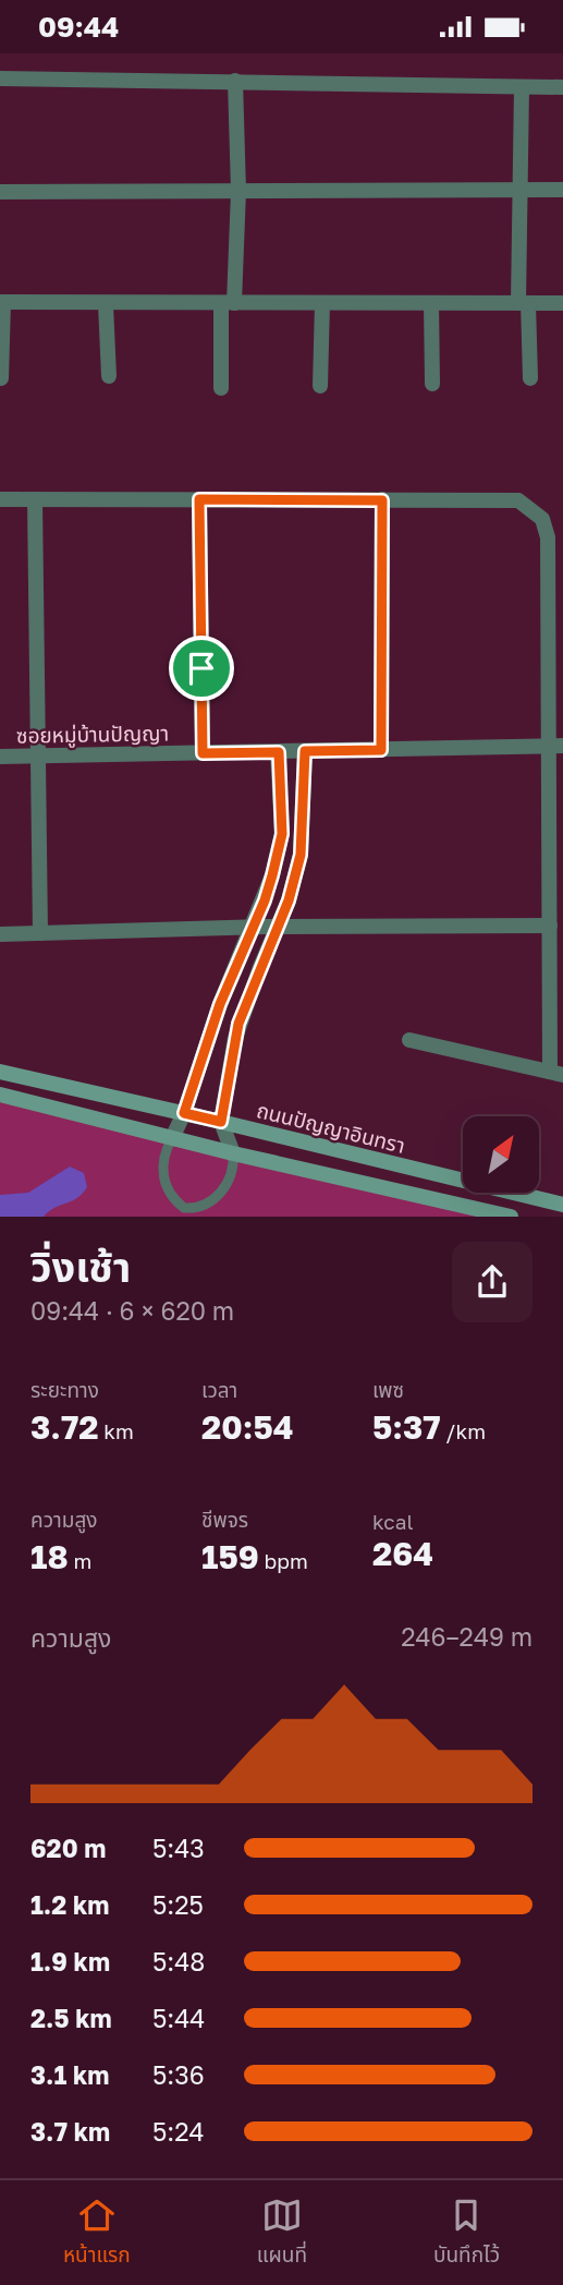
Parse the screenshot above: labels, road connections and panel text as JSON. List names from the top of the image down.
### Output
{
  "streets": {
    "main road": ["ถนนปัญญาอินทรา"],
    "street": ["ซอยหมู่บ้านปัญญา"]
  },
  "north": "top right",
  "page": {
    "status": "09:44",
    "heading": ["วิ่งเช้า", "09:44 · 6 × 620 m"],
    "stats": [
      ["ระยะทาง", "3.72 km"],
      ["เวลา", "20:54"],
      ["เพซ", "5:37 /km"],
      ["ความสูง", "18 m"],
      ["ชีพจร", "159 bpm"],
      ["kcal", "264"]
    ],
    "chart": ["ความสูง", "246–249 m"],
    "list": [
      {
        "name": "620 m",
        "note": "5:43"
      },
      {
        "name": "1.2 km",
        "note": "5:25"
      },
      {
        "name": "1.9 km",
        "note": "5:48"
      },
      {
        "name": "2.5 km",
        "note": "5:44"
      },
      {
        "name": "3.1 km",
        "note": "5:36"
      },
      {
        "name": "3.7 km",
        "note": "5:24"
      }
    ],
    "tabs": ["หน้าแรก", "แผนที่", "บันทึกไว้"]
  }
}
